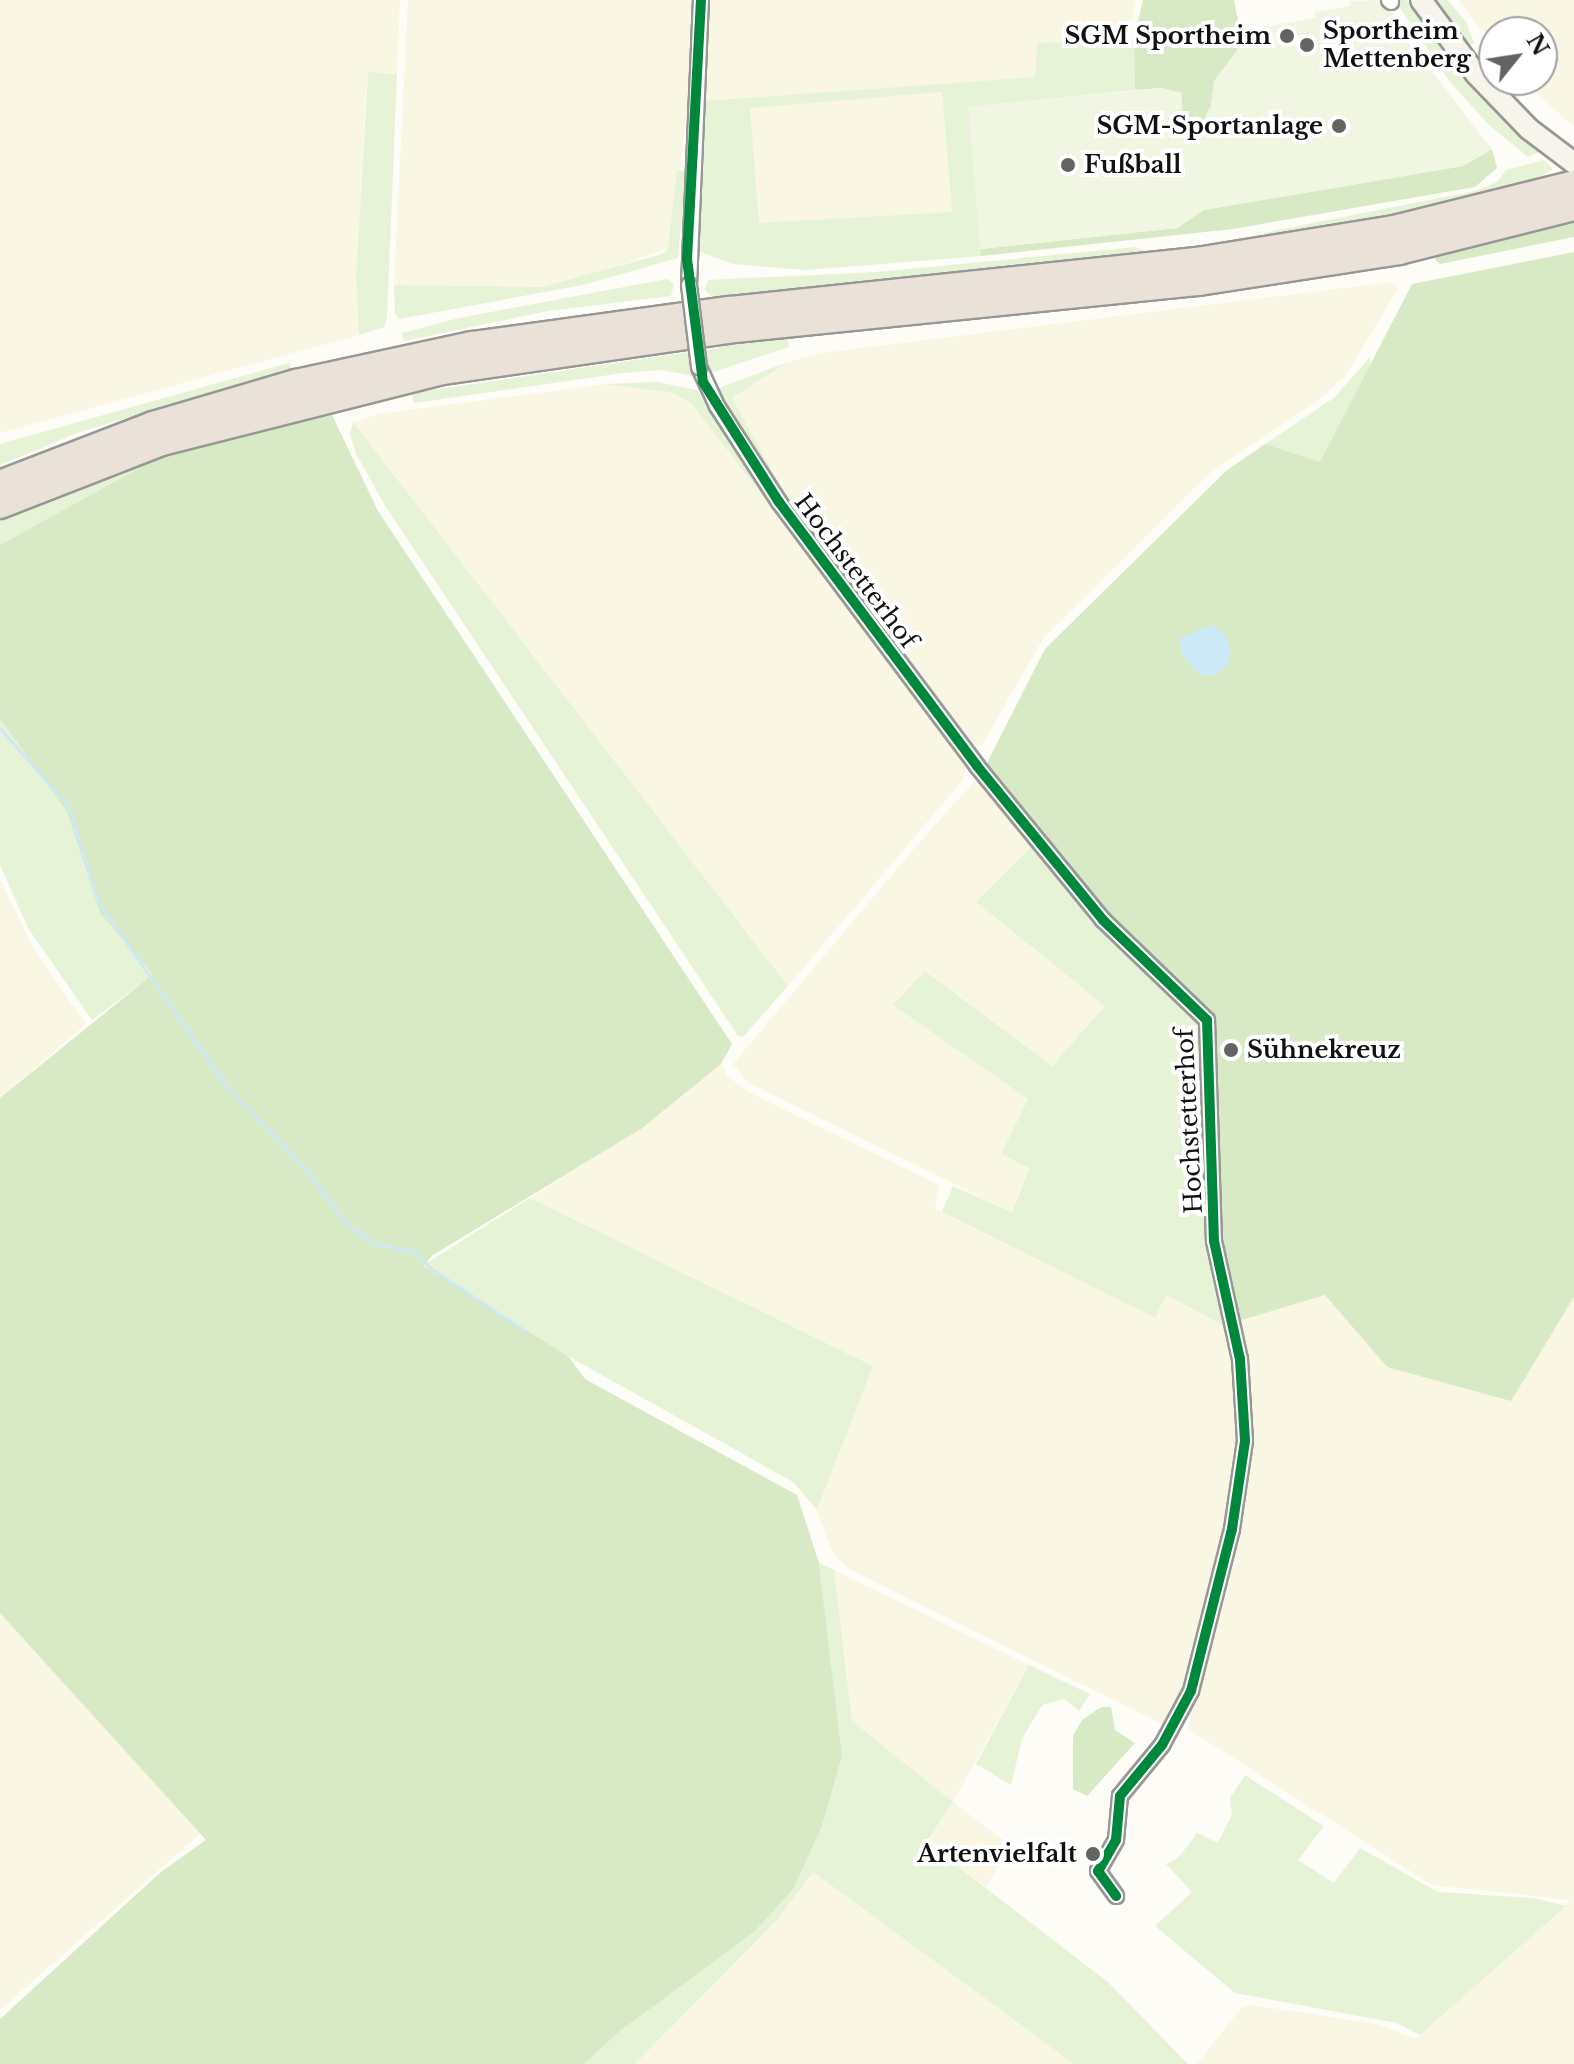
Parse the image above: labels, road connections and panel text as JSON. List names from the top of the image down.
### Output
{
  "streets": {
    "street": ["Hochstetterhof"]
  },
  "places": [
    "SGM Sportheim",
    "Sportheim Mettenberg",
    "SGM-Sportanlage",
    "Fußball",
    "Sühnekreuz",
    "Artenvielfalt"
  ],
  "north": "top right"
}
